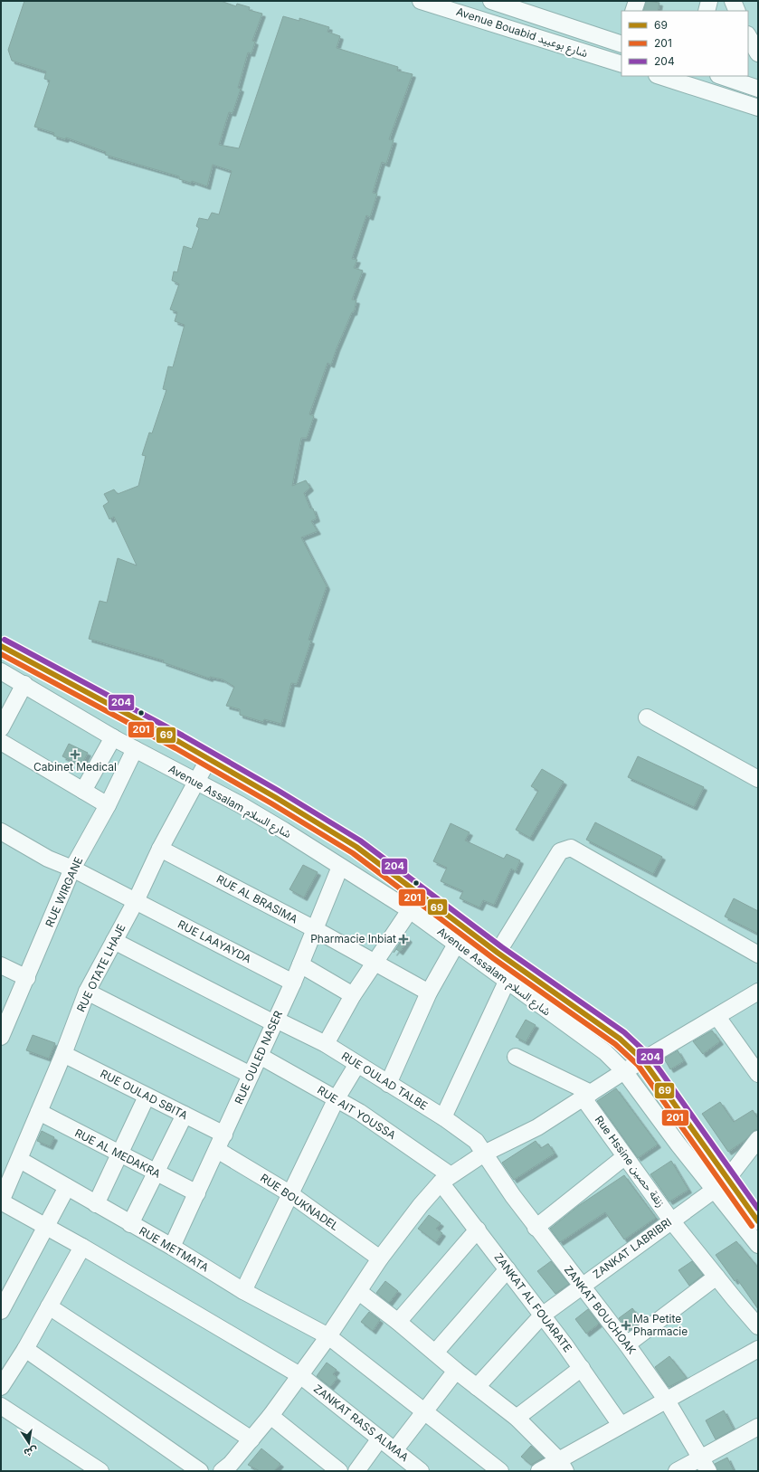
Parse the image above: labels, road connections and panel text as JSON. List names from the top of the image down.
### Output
{
  "streets": {
    "street": [
      "Avenue Bouabid شارع بوعبيد",
      "Avenue Assalam شارع السلام",
      "RUE WIRGANE",
      "RUE AL BRASIMA",
      "RUE LAAYAYDA",
      "RUE OTATE LHAJE",
      "RUE OULED NASER",
      "RUE OULAD TALBE",
      "RUE OULAD SBITA",
      "RUE AIT YOUSSA",
      "RUE AL MEDAKRA",
      "Rue Hssine زنقة حصين",
      "RUE BOUKNADEL",
      "ZANKAT LABRIBRI",
      "RUE METMATA",
      "ZANKAT AL FOUARATE",
      "ZANKAT BOUCHOAK",
      "ZANKAT RASS ALMAA"
    ]
  },
  "crossings": [
    ["Avenue Assalam شارع السلام", "RUE WIRGANE"],
    ["Avenue Assalam شارع السلام", "RUE OTATE LHAJE"],
    ["Avenue Assalam شارع السلام", "RUE OULED NASER"],
    ["Avenue Assalam شارع السلام", "ZANKAT LABRIBRI"],
    ["RUE WIRGANE", "RUE LAAYAYDA"],
    ["RUE AL BRASIMA", "RUE OTATE LHAJE"],
    ["RUE AL BRASIMA", "RUE OULED NASER"],
    ["RUE LAAYAYDA", "RUE OTATE LHAJE"],
    ["RUE LAAYAYDA", "RUE OULED NASER"],
    ["RUE OTATE LHAJE", "RUE OULAD TALBE"],
    ["RUE OTATE LHAJE", "RUE OULAD SBITA"],
    ["RUE OTATE LHAJE", "RUE AL MEDAKRA"],
    ["RUE OTATE LHAJE", "RUE METMATA"],
    ["RUE OTATE LHAJE", "ZANKAT RASS ALMAA"],
    ["RUE OULED NASER", "RUE OULAD TALBE"],
    ["RUE OULED NASER", "RUE OULAD SBITA"],
    ["RUE OULED NASER", "RUE AIT YOUSSA"],
    ["RUE OULED NASER", "RUE AL MEDAKRA"],
    ["RUE OULED NASER", "RUE BOUKNADEL"],
    ["RUE OULED NASER", "RUE METMATA"],
    ["RUE OULAD TALBE", "ZANKAT BOUCHOAK"],
    ["RUE AIT YOUSSA", "ZANKAT AL FOUARATE"],
    ["Rue Hssine زنقة حصين", "ZANKAT LABRIBRI"],
    ["ZANKAT LABRIBRI", "ZANKAT AL FOUARATE"],
    ["ZANKAT LABRIBRI", "ZANKAT BOUCHOAK"]
  ],
  "places": {
    "health": ["Cabinet Medical", "Pharmacie Inbiat", "Ma Petite Pharmacie"]
  },
  "lines": ["transit line 204", "transit line 69", "transit line 201"],
  "legend": ["69", "201", "204"],
  "north": "bottom"
}
